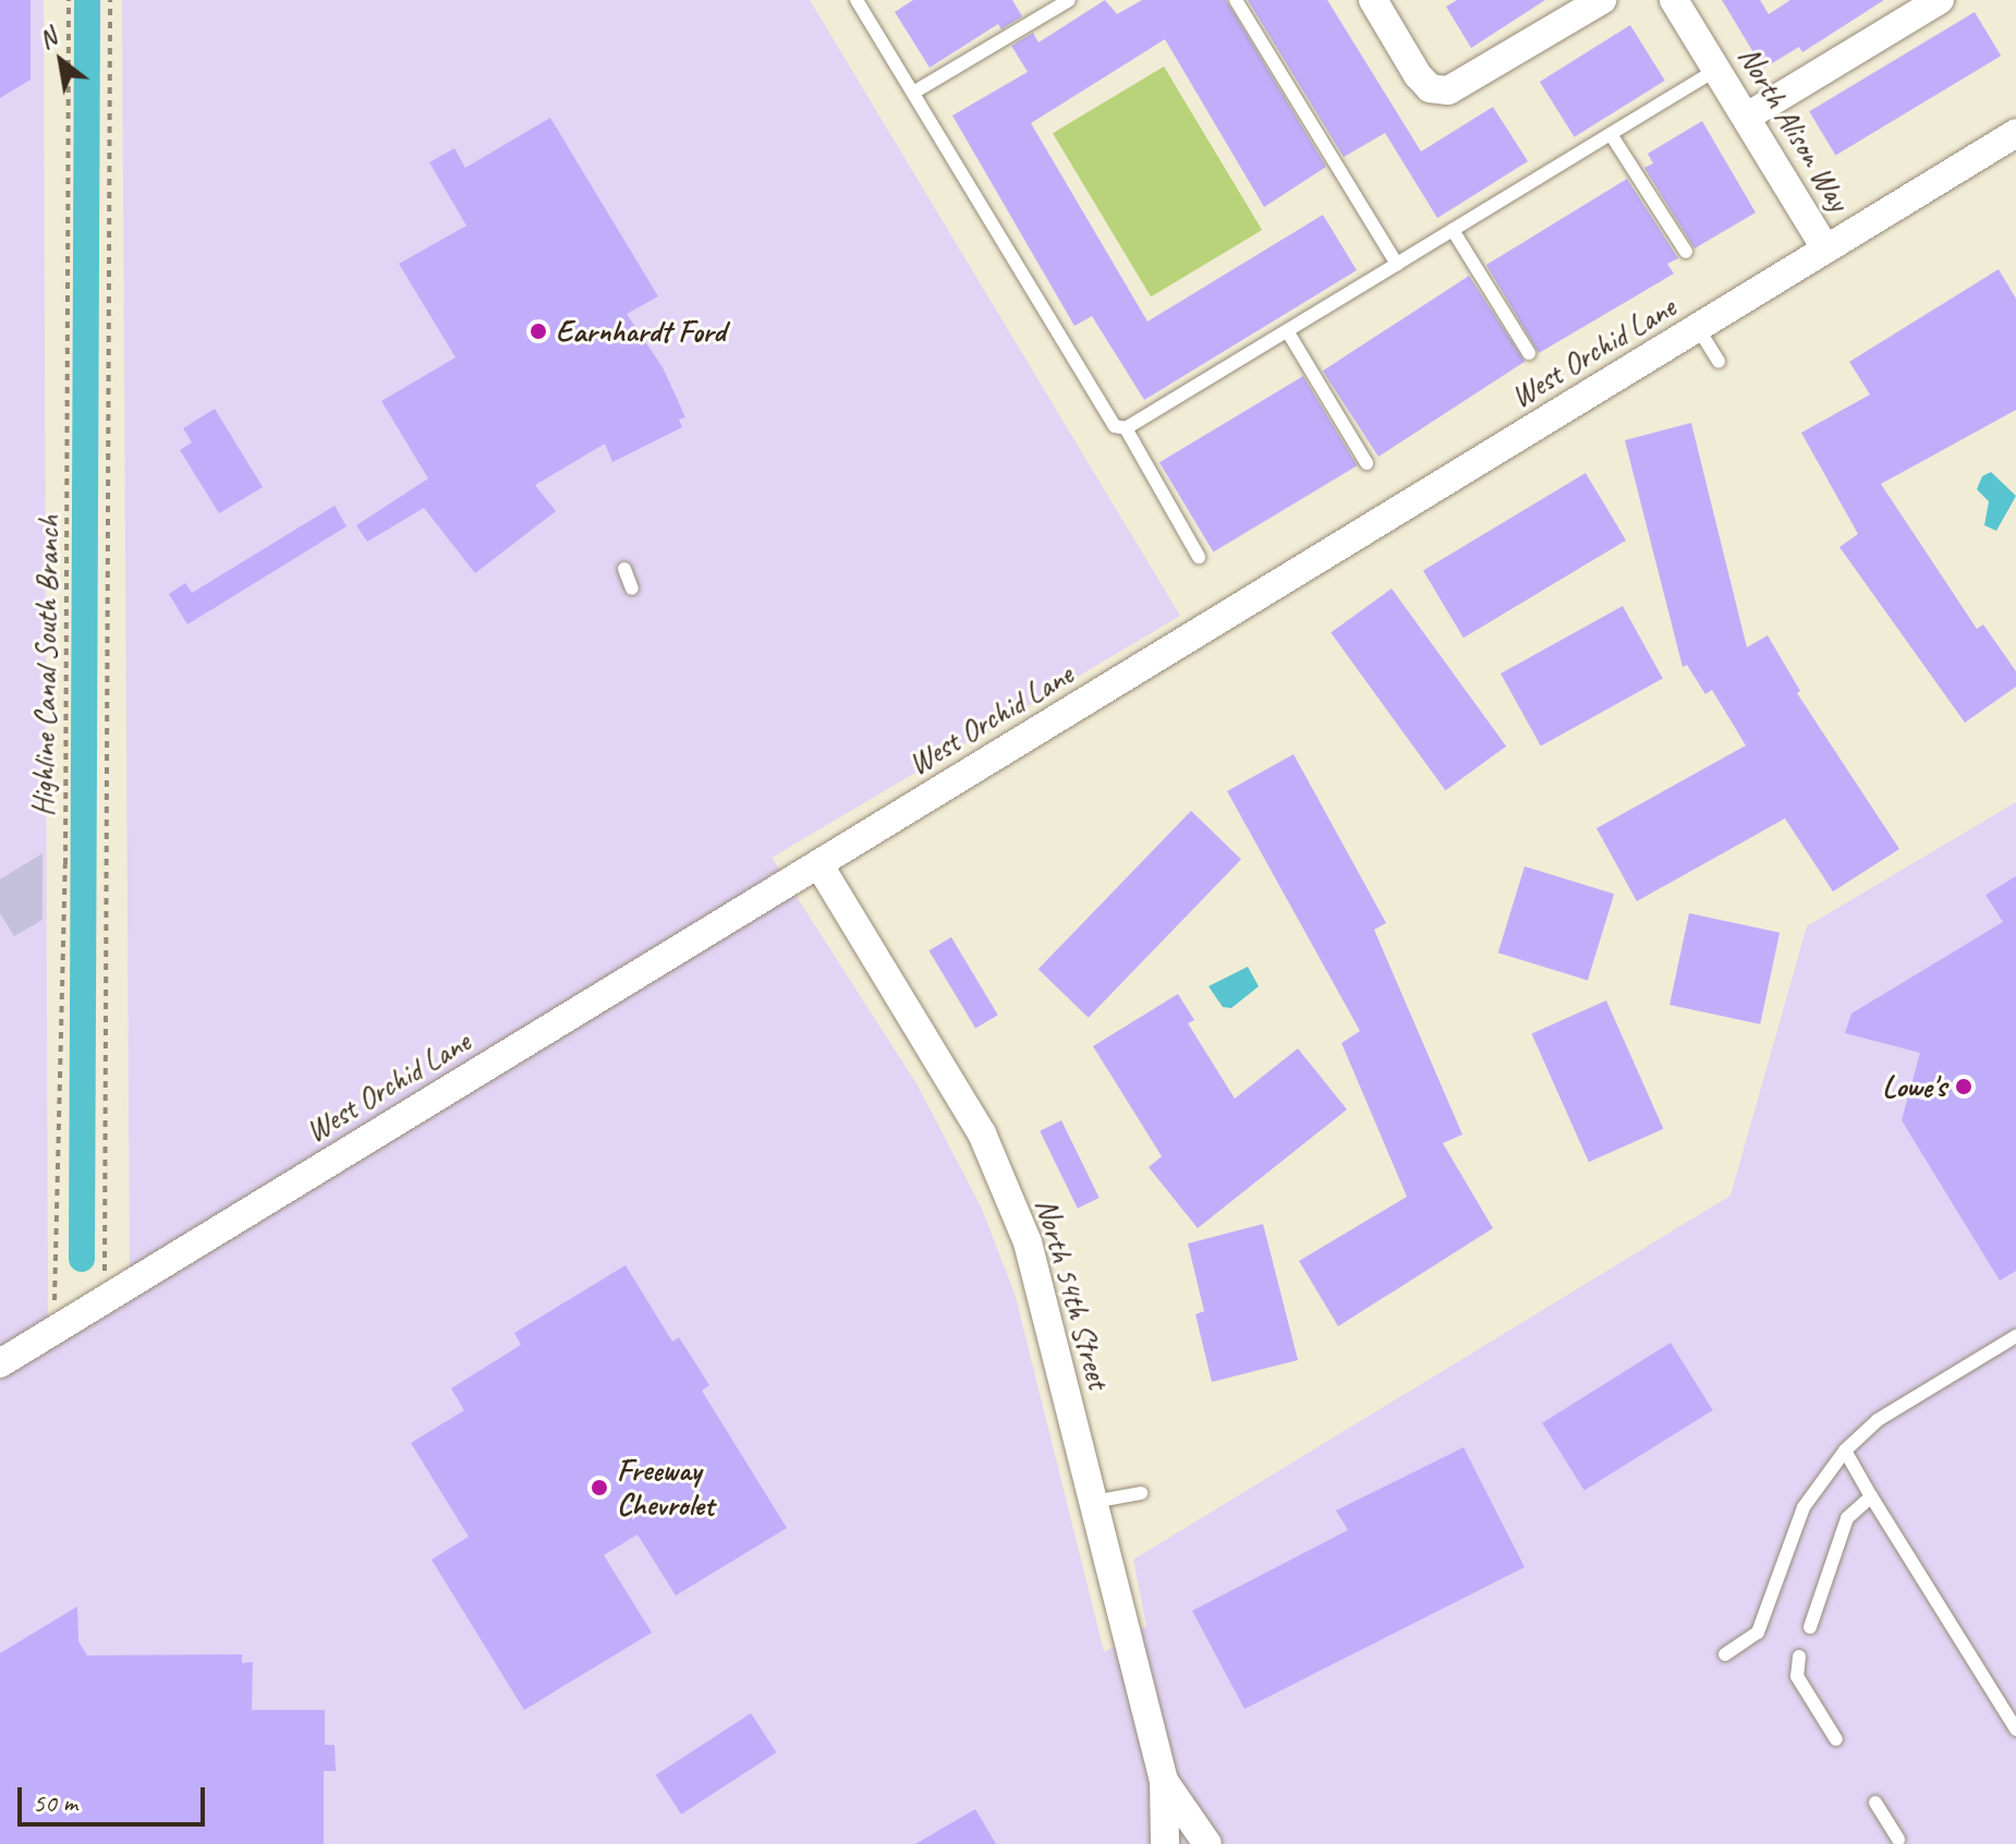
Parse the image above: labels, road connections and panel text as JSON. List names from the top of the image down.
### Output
{
  "streets": {
    "street": ["North Alison Way", "West Orchid Lane", "North 54th Street"],
    "path": ["Highline Canal South Branch"]
  },
  "crossings": [
    ["North Alison Way", "West Orchid Lane"],
    ["West Orchid Lane", "Highline Canal South Branch"],
    ["West Orchid Lane", "North 54th Street"]
  ],
  "places": ["Earnhardt Ford", "Lowe's", "Freeway Chevrolet"],
  "scale_bar": "50 m",
  "north": "top left"
}
